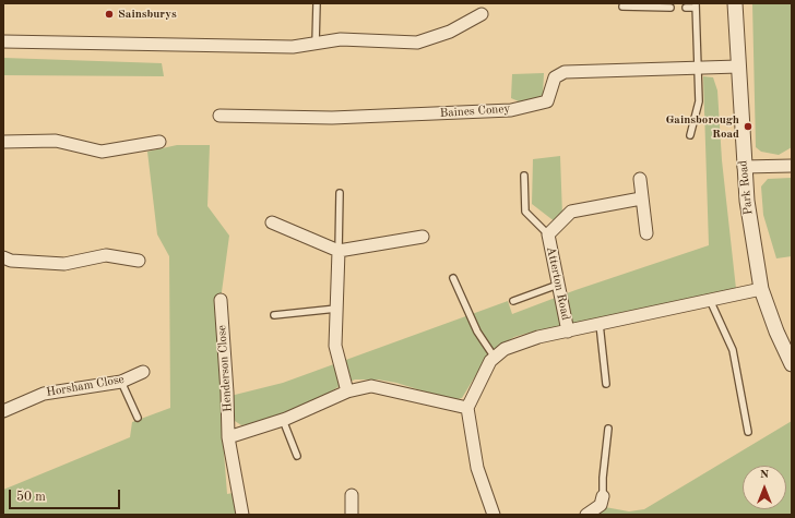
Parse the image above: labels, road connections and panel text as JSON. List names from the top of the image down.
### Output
{
  "streets": {
    "street": [
      "Baines Coney",
      "Park Road",
      "Atterton Road",
      "Henderson Close",
      "Horsham Close"
    ]
  },
  "crossings": [
    ["Baines Coney", "Park Road"],
    ["Park Road", "Atterton Road"]
  ],
  "places": ["Sainsburys", "Gainsborough Road"],
  "scale_bar": "50 m",
  "north": "top"
}
